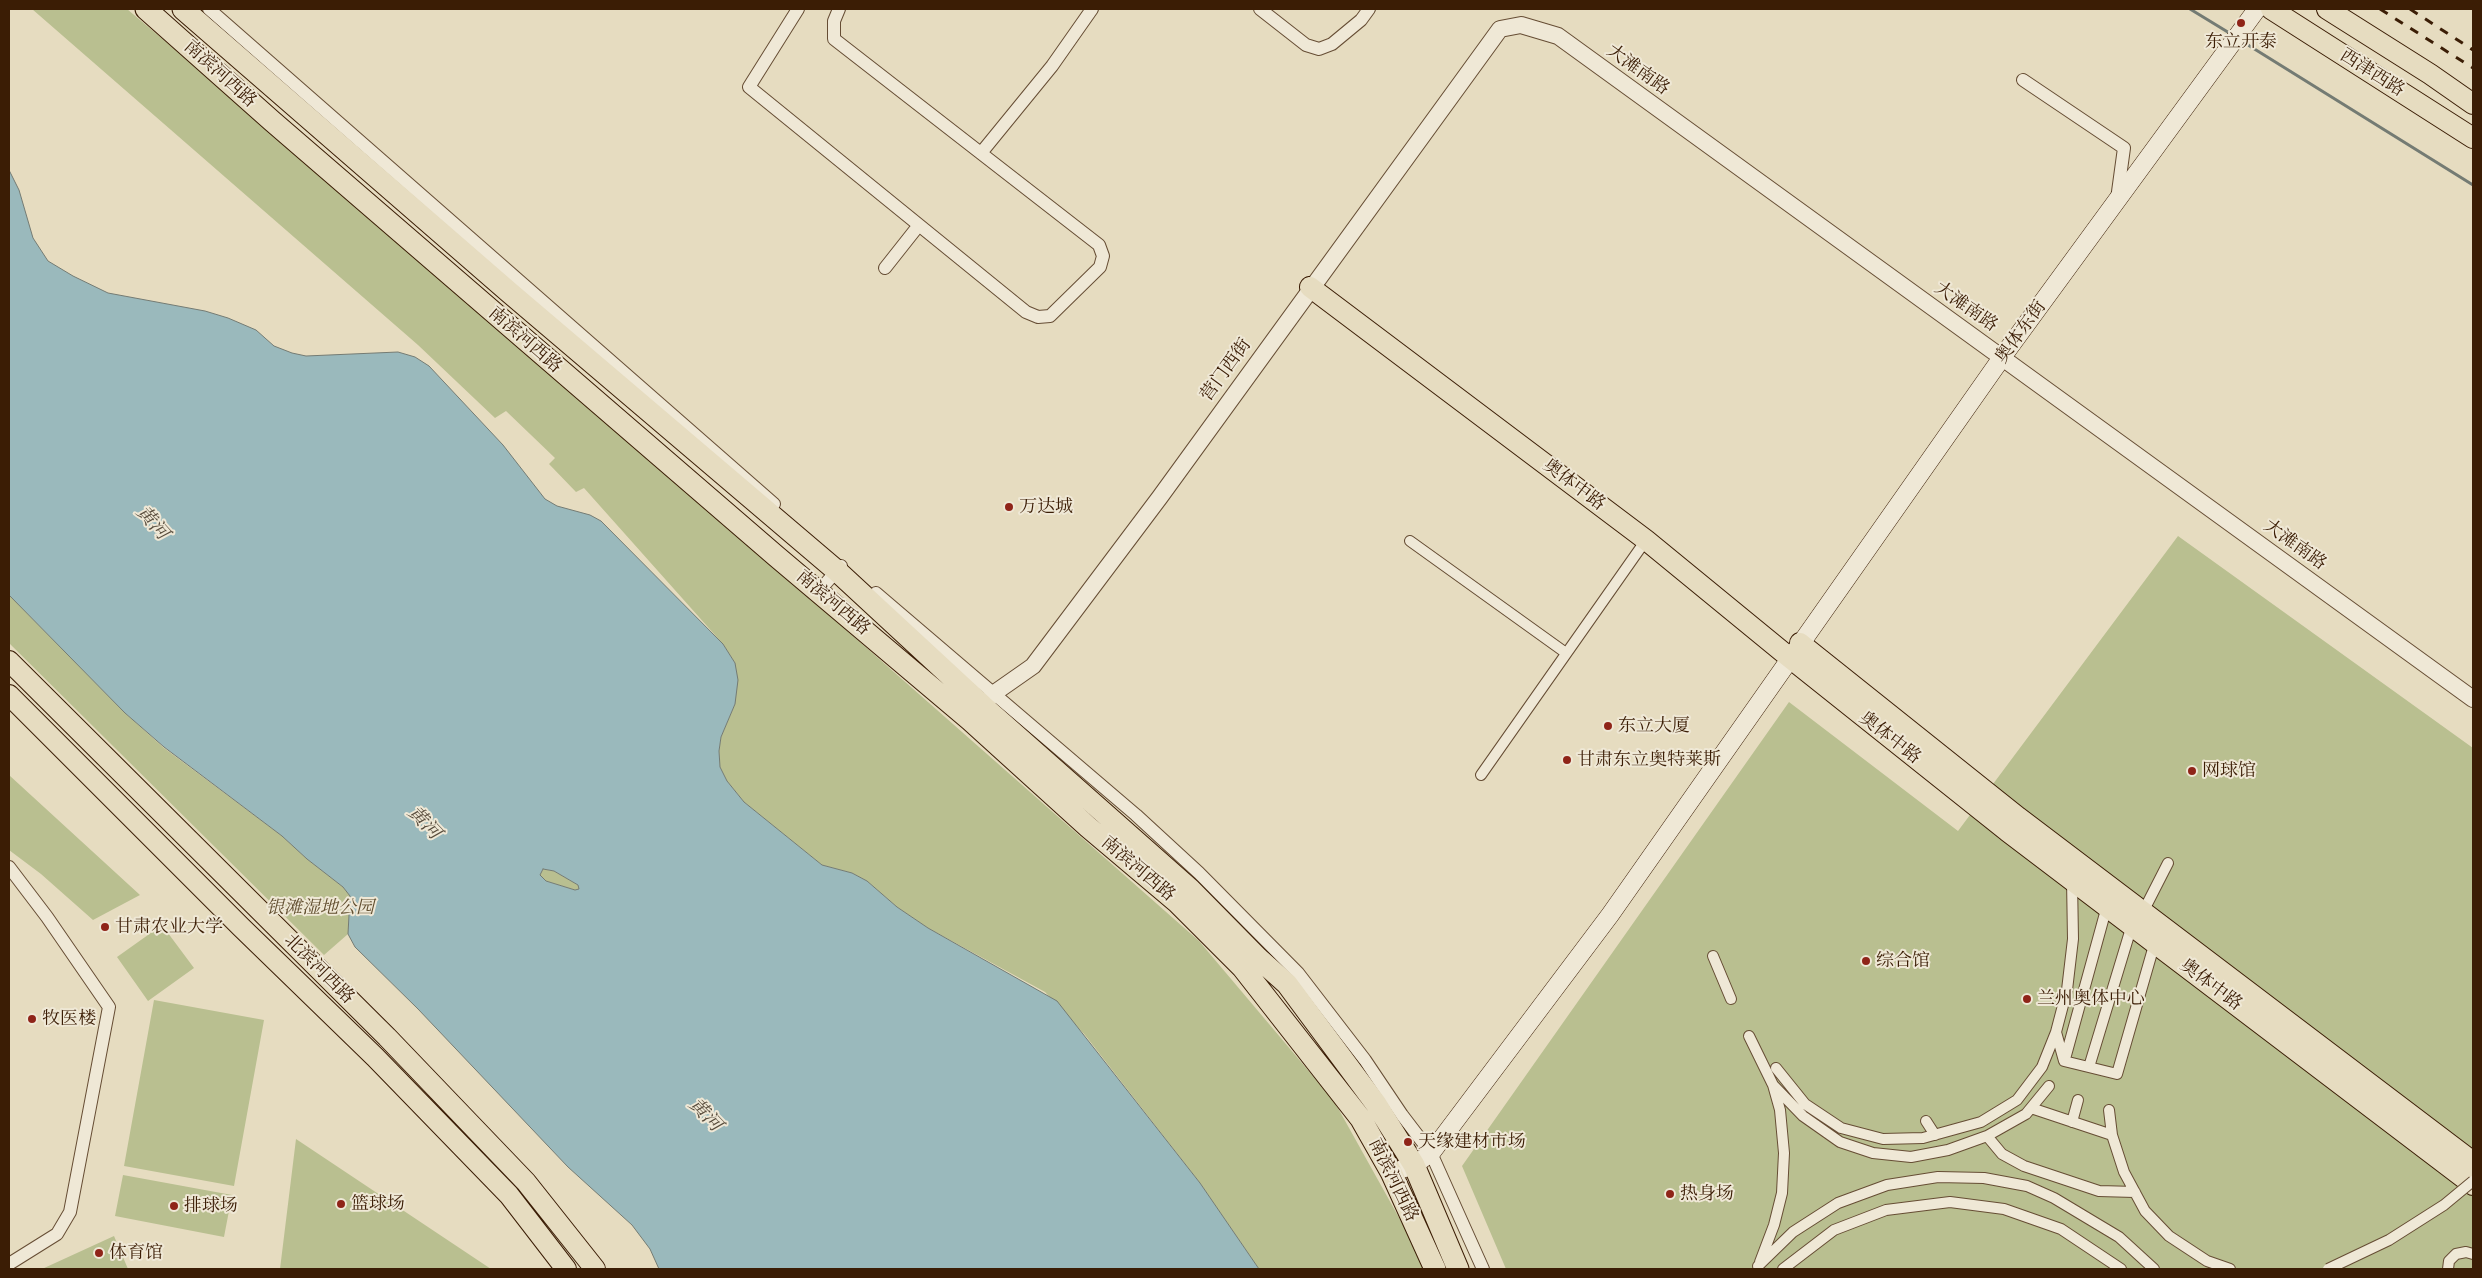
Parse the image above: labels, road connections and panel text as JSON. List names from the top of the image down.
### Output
{
  "streets": {
    "highway": ["南滨河西路"],
    "main road": [
      "西津西路",
      "奥体东街",
      "奥体中路",
      "北滨河西路"
    ],
    "street": ["大滩南路", "营门西街"]
  },
  "crossings": [
    ["大滩南路", "奥体东街"],
    ["大滩南路", "营门西街"],
    ["南滨河西路", "奥体东街"],
    ["南滨河西路", "营门西街"],
    ["奥体东街", "奥体中路"],
    ["营门西街", "奥体中路"]
  ],
  "water": ["黄河"],
  "parks": ["银滩湿地公园"],
  "places": [
    "东立开泰",
    "万达城",
    "东立大厦",
    "甘肃东立奥特莱斯",
    "网球馆",
    "甘肃农业大学",
    "综合馆",
    "兰州奥体中心",
    "牧医楼",
    "天缘建材市场",
    "热身场",
    "篮球场",
    "排球场",
    "体育馆"
  ]
}
